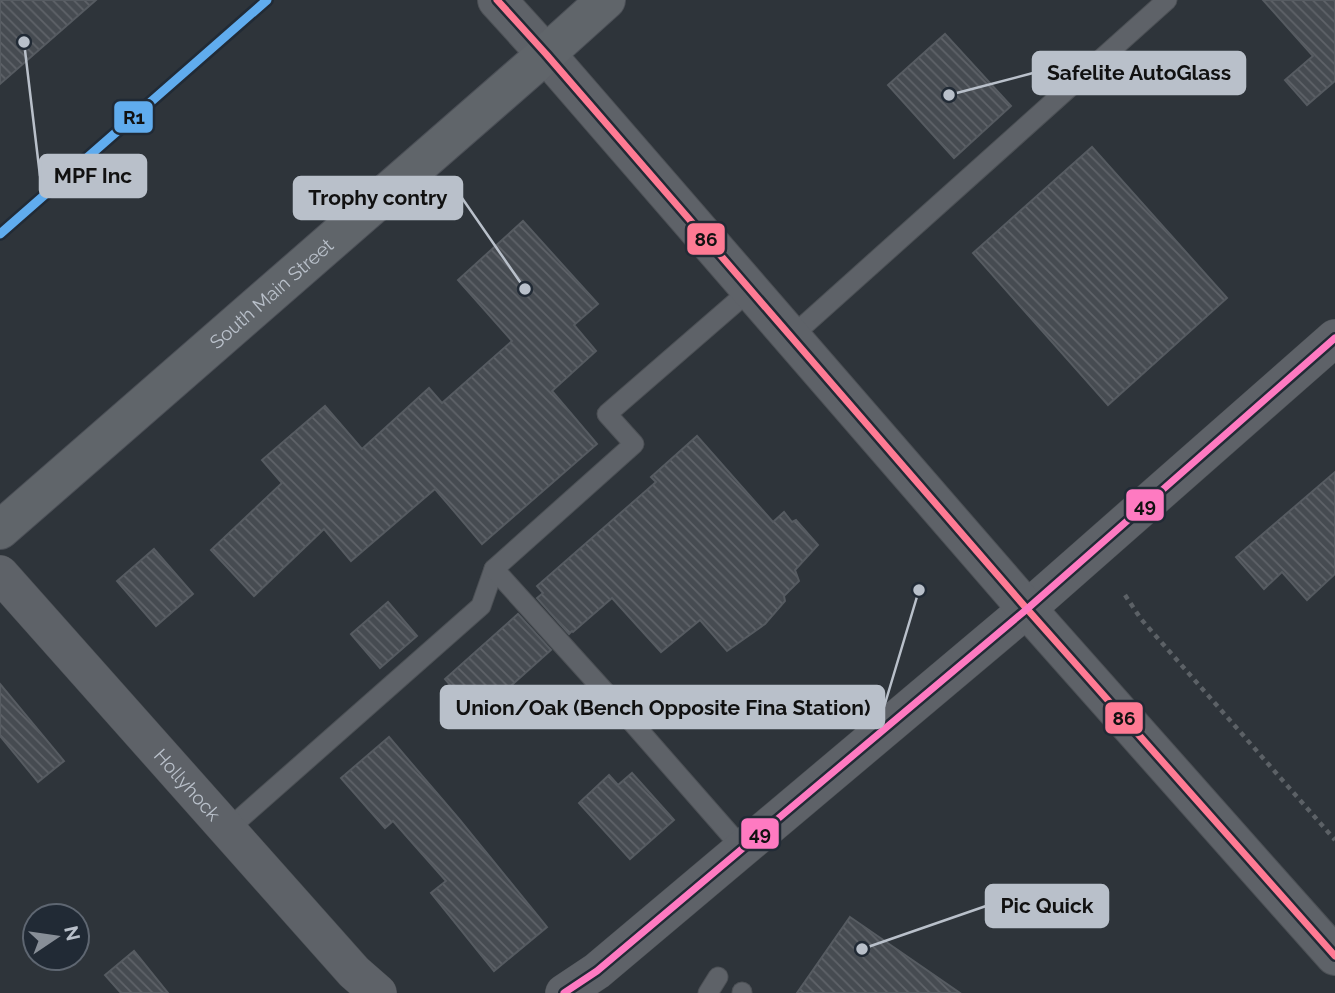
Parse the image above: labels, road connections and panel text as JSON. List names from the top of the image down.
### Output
{
  "streets": {
    "main road": ["South Main Street"],
    "street": ["Hollyhock"]
  },
  "places": [
    "MPF Inc",
    "Safelite AutoGlass",
    "Trophy contry",
    "Union/Oak (Bench Opposite Fina Station)",
    "Pic Quick"
  ],
  "lines": ["transit line R1", "transit line 86", "transit line 49"],
  "north": "right"
}
